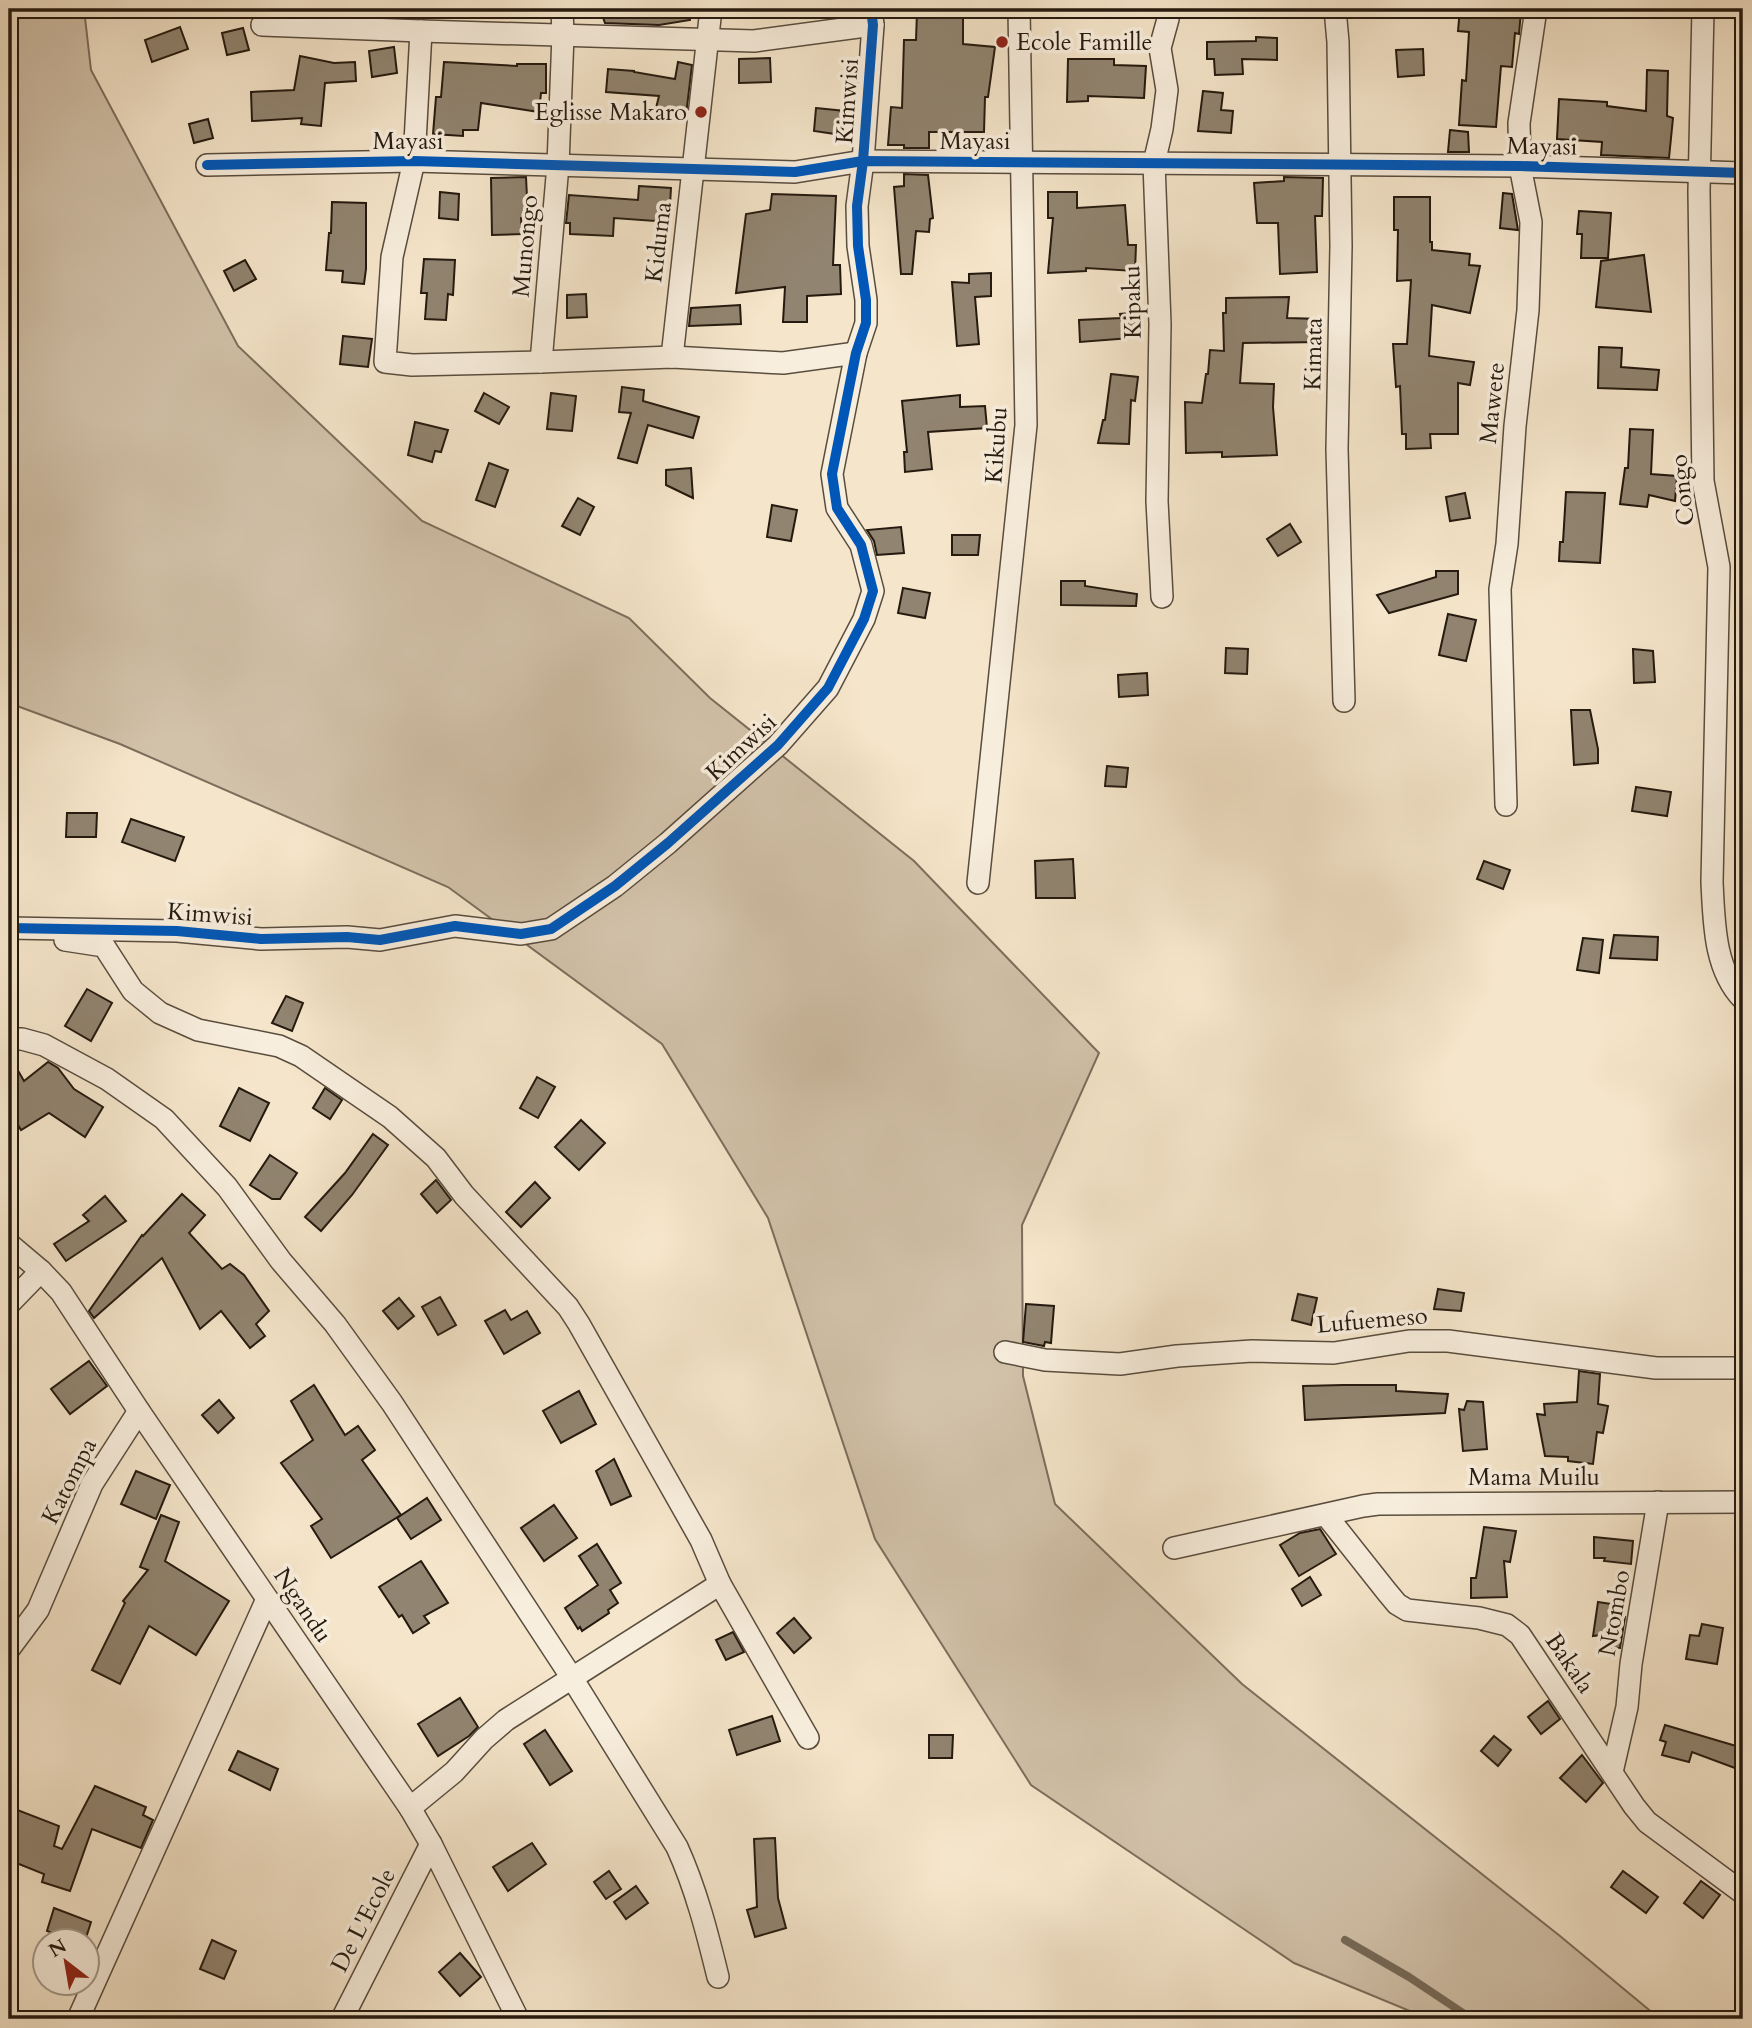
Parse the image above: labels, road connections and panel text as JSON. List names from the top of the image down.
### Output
{
  "streets": {
    "street": [
      "Kimwisi",
      "Mayasi",
      "Kiduma",
      "Munongo",
      "Kipaku",
      "Kimata",
      "Mawete",
      "Kikubu",
      "Congo",
      "Lufuemeso",
      "Mama Muilu",
      "Katompa",
      "Ngandu",
      "Ntombo",
      "Bakala",
      "De L'Ecole"
    ]
  },
  "crossings": [
    ["Kimwisi", "Mayasi"],
    ["Mayasi", "Kiduma"],
    ["Mayasi", "Munongo"],
    ["Mayasi", "Kipaku"],
    ["Mayasi", "Kimata"],
    ["Mayasi", "Mawete"],
    ["Mayasi", "Kikubu"],
    ["Mayasi", "Congo"],
    ["Mama Muilu", "Ntombo"],
    ["Mama Muilu", "Bakala"],
    ["Katompa", "Ngandu"],
    ["Ngandu", "De L'Ecole"],
    ["Ntombo", "Bakala"]
  ],
  "places": ["Ecole Famille", "Eglisse Makaro"],
  "north": "top left"
}
